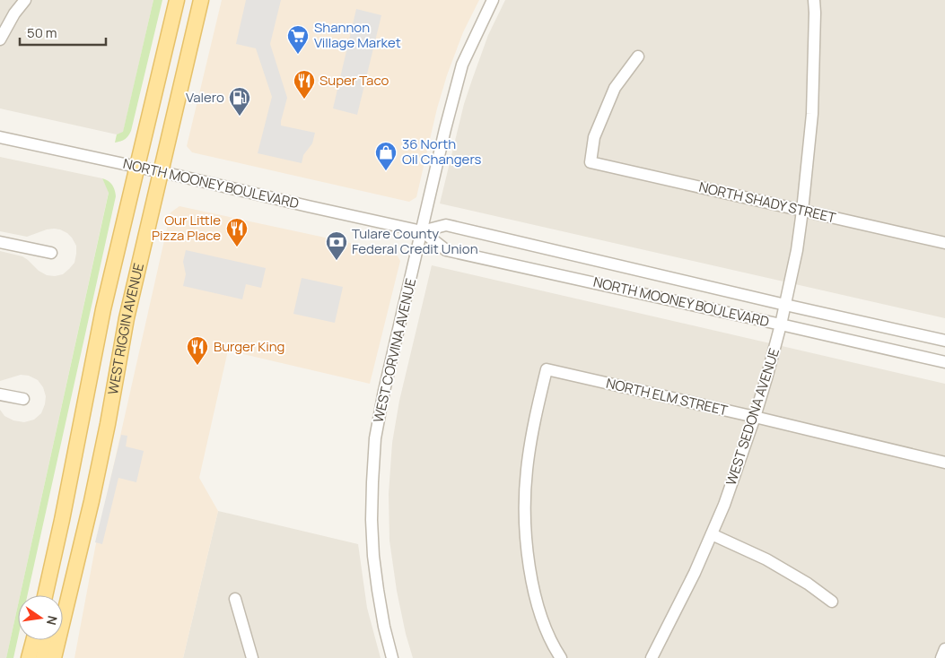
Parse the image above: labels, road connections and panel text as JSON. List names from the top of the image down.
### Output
{
  "streets": {
    "main road": ["WEST RIGGIN AVENUE"],
    "street": [
      "NORTH MOONEY BOULEVARD",
      "NORTH SHADY STREET",
      "WEST CORVINA AVENUE",
      "NORTH ELM STREET",
      "WEST SEDONA AVENUE"
    ]
  },
  "crossings": [
    ["NORTH MOONEY BOULEVARD", "WEST RIGGIN AVENUE"],
    ["NORTH MOONEY BOULEVARD", "WEST CORVINA AVENUE"],
    ["NORTH MOONEY BOULEVARD", "WEST SEDONA AVENUE"],
    ["NORTH SHADY STREET", "WEST SEDONA AVENUE"],
    ["NORTH ELM STREET", "WEST SEDONA AVENUE"]
  ],
  "places": {
    "supermarket": ["Shannon Village Market"],
    "restaurant": ["Super Taco", "Our Little Pizza Place", "Burger King"],
    "fuel station": ["Valero"],
    "shop": ["36 North Oil Changers"],
    "bank": ["Tulare County Federal Credit Union"]
  },
  "scale_bar": "50 m",
  "north": "right"
}
